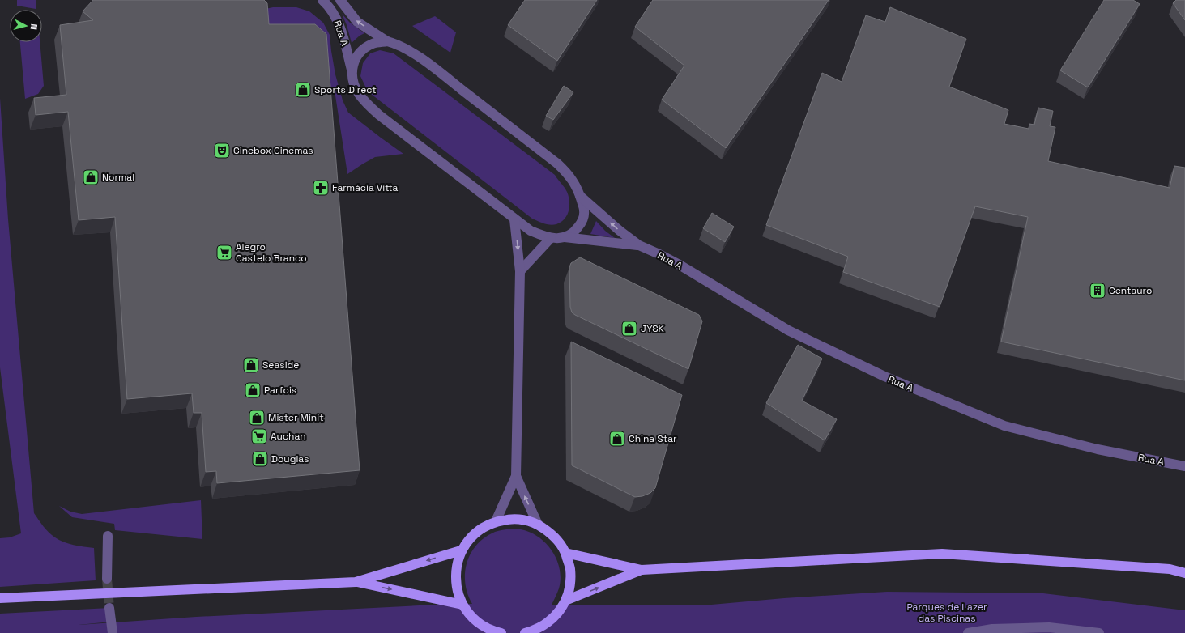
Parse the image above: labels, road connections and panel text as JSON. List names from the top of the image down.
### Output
{
  "streets": {
    "street": ["Rua A"]
  },
  "parks": ["Parques de Lazer das Piscinas"],
  "places": {
    "shop": [
      "Sports Direct",
      "Normal",
      "JYSK",
      "Seaside",
      "Parfois",
      "Mister Minit",
      "China Star",
      "Douglas"
    ],
    "theatre": ["Cinebox Cinemas"],
    "pharmacy": ["Farmácia Vitta"],
    "supermarket": ["Alegro Castelo Branco", "Auchan"],
    "building": ["Centauro"]
  },
  "north": "right"
}
